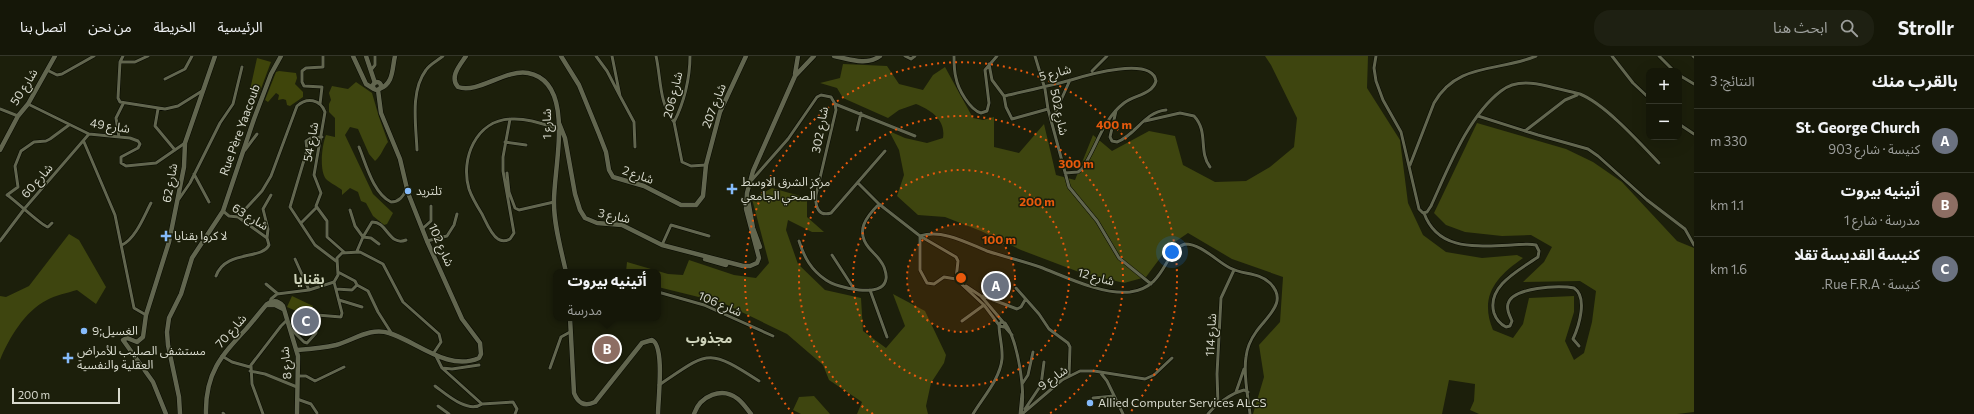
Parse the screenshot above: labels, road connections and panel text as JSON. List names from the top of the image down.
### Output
{
  "streets": {
    "street": [
      "شارع 5",
      "شارع 50",
      "شارع 206",
      "شارع 207",
      "شارع 502",
      "شارع 1",
      "شارع 49",
      "Rue Père Yaacoub",
      "شارع 302",
      "شارع 54",
      "شارع 2",
      "شارع 60",
      "شارع 62",
      "شارع 3",
      "شارع 63",
      "شارع 102",
      "شارع 12",
      "شارع 106",
      "شارع 70",
      "شارع 114",
      "شارع 8",
      "شارع 9"
    ]
  },
  "crossings": [
    ["شارع 5", "شارع 502"],
    ["شارع 50", "شارع 49"],
    ["شارع 206", "شارع 207"],
    ["شارع 206", "شارع 2"],
    ["شارع 207", "شارع 2"],
    ["شارع 1", "شارع 3"],
    ["شارع 49", "شارع 60"],
    ["شارع 49", "شارع 62"],
    ["Rue Père Yaacoub", "شارع 63"],
    ["شارع 302", "شارع 3"],
    ["شارع 54", "شارع 63"],
    ["شارع 12", "شارع 114"],
    ["شارع 70", "شارع 8"]
  ],
  "districts": ["بقنايا", "مجذوب"],
  "places": {
    "health": ["مركز الشرق الاوسط الصحي الجامعي", "لا كروا بقنايا", "مستشفى الصليب للأمراض العقلية والنفسية"],
    "other": ["تلتريد", "الغسيل;9", "Allied Computer Services ALCS"]
  },
  "scale_bar": "200 m",
  "page": {
    "header": "Strollr",
    "search": "ابحث هنا",
    "nav": [
      "الرئيسية",
      "الخريطة",
      "من نحن",
      "اتصل بنا"
    ],
    "heading": ["بالقرب منك", "النتائج: 3"],
    "map_buttons": ["+", "−"],
    "list": [
      {
        "mark": "A",
        "name": "St. George Church",
        "note": "كنيسة · شارع 903",
        "value": "330 m"
      },
      {
        "mark": "B",
        "name": "أتينيه بيروت",
        "note": "مدرسة · شارع 1",
        "value": "1.1 km"
      },
      {
        "mark": "C",
        "name": "كنيسة القديسة تقلا",
        "note": "كنيسة · Rue F.R.A.",
        "value": "1.6 km"
      }
    ],
    "popup": ["أتينيه بيروت", "مدرسة"],
    "pins": ["A", "C", "B"],
    "scale": "200 m"
  },
  "rings": [
    "400 m",
    "300 m",
    "200 m",
    "100 m"
  ]
}
